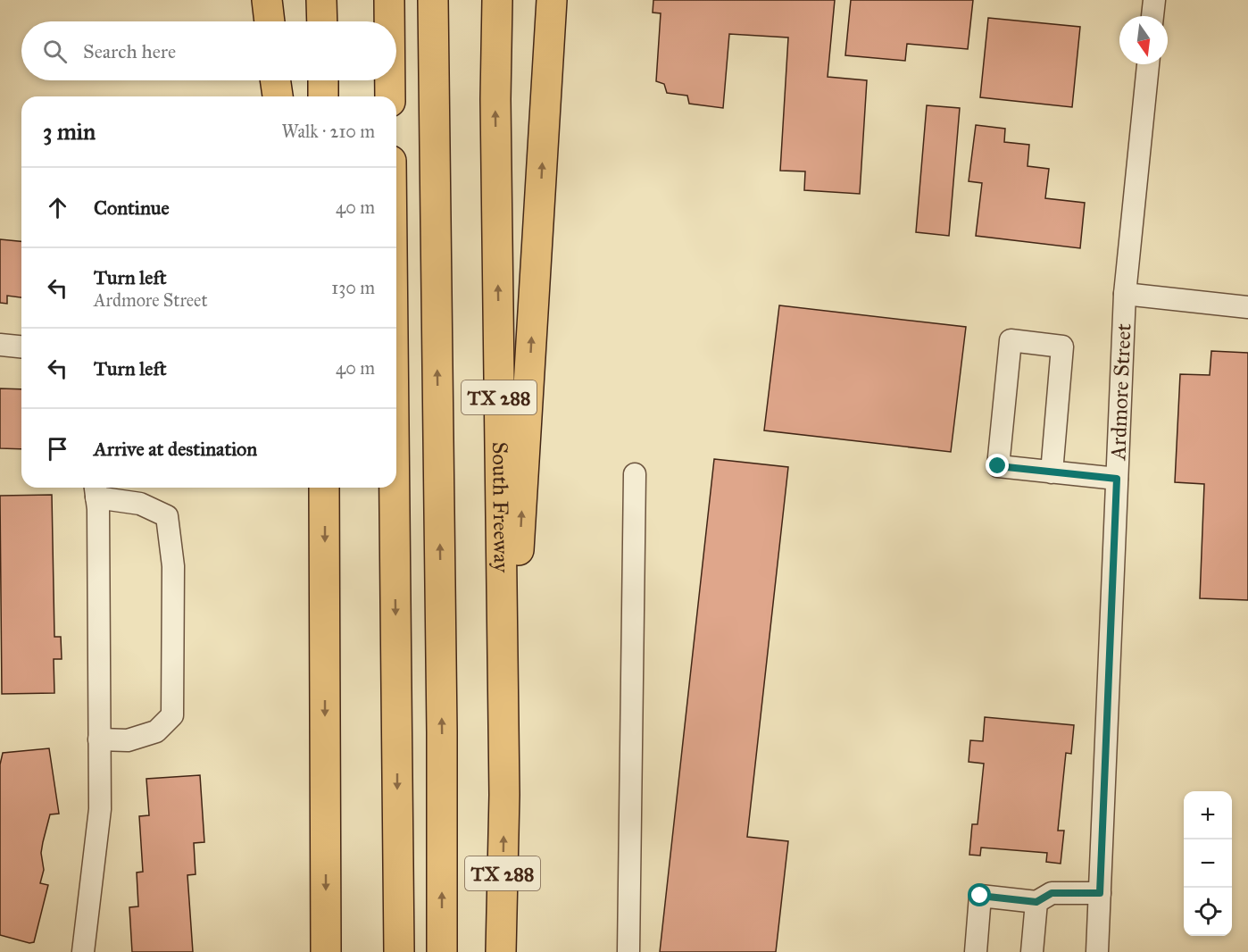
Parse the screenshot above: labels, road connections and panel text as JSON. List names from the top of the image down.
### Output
{
  "streets": {
    "highway": ["TX 288", "South Freeway"],
    "street": ["Ardmore Street"]
  },
  "north": "bottom",
  "page": {
    "search": "Search here",
    "heading": ["3 min", "Walk · 210 m"],
    "list": [
      ["Continue", "40 m"],
      ["Turn left", "Ardmore Street", "130 m"],
      ["Turn left", "40 m"],
      "Arrive at destination"
    ],
    "map_buttons": ["+", "−"]
  }
}
